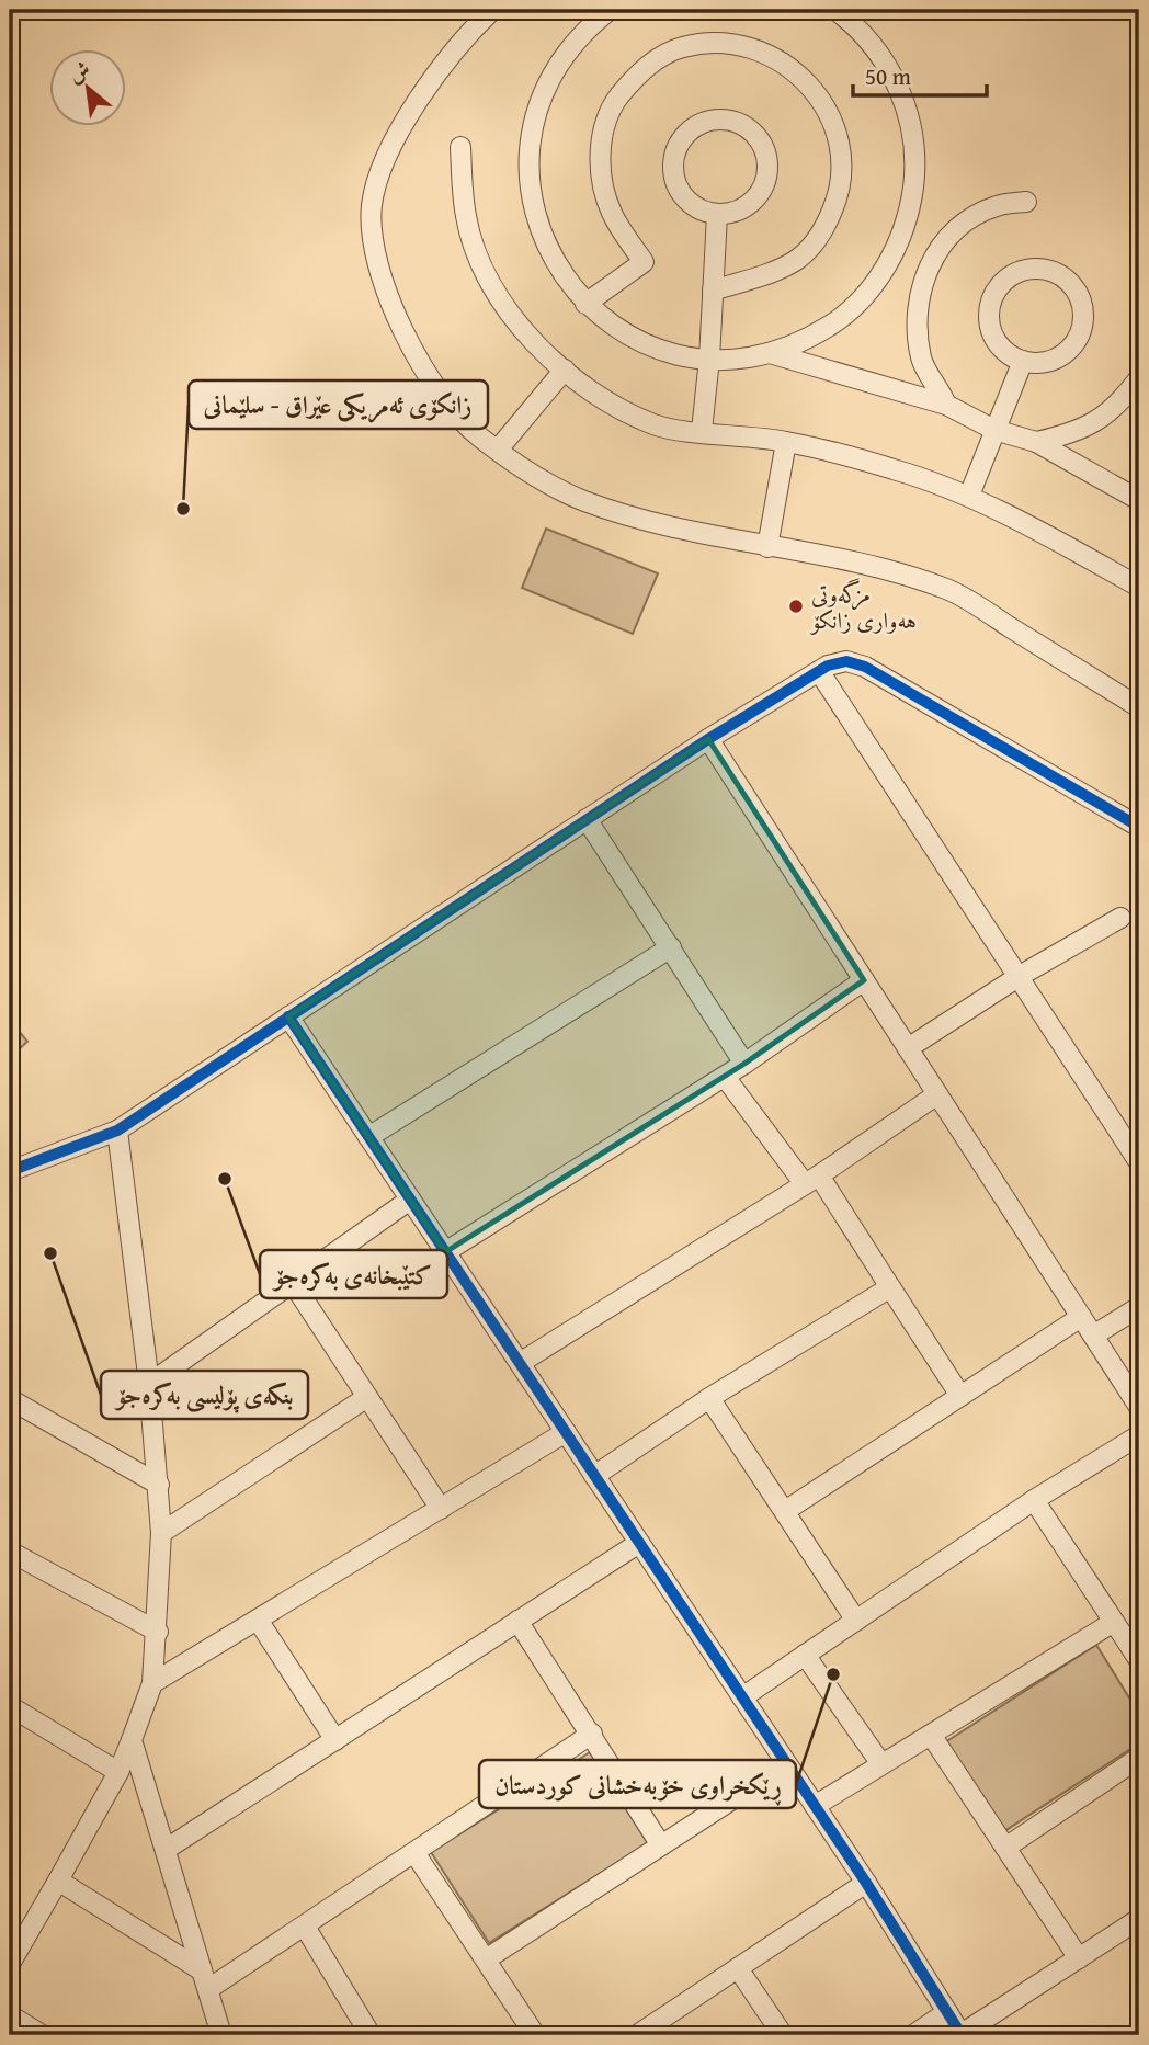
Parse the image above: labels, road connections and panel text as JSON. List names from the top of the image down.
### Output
{
  "places": [
    "زانکۆی ئەمریکی عێراق - سلێمانی",
    "مزگەوتی هەواری زانکۆ",
    "کتێبخانەی بەکرەجۆ",
    "بنکەی پۆلیسی بەکرەجۆ",
    "ڕێکخراوی خۆبەخشانی کوردستان"
  ],
  "scale_bar": "50 m",
  "north": "top left"
}
